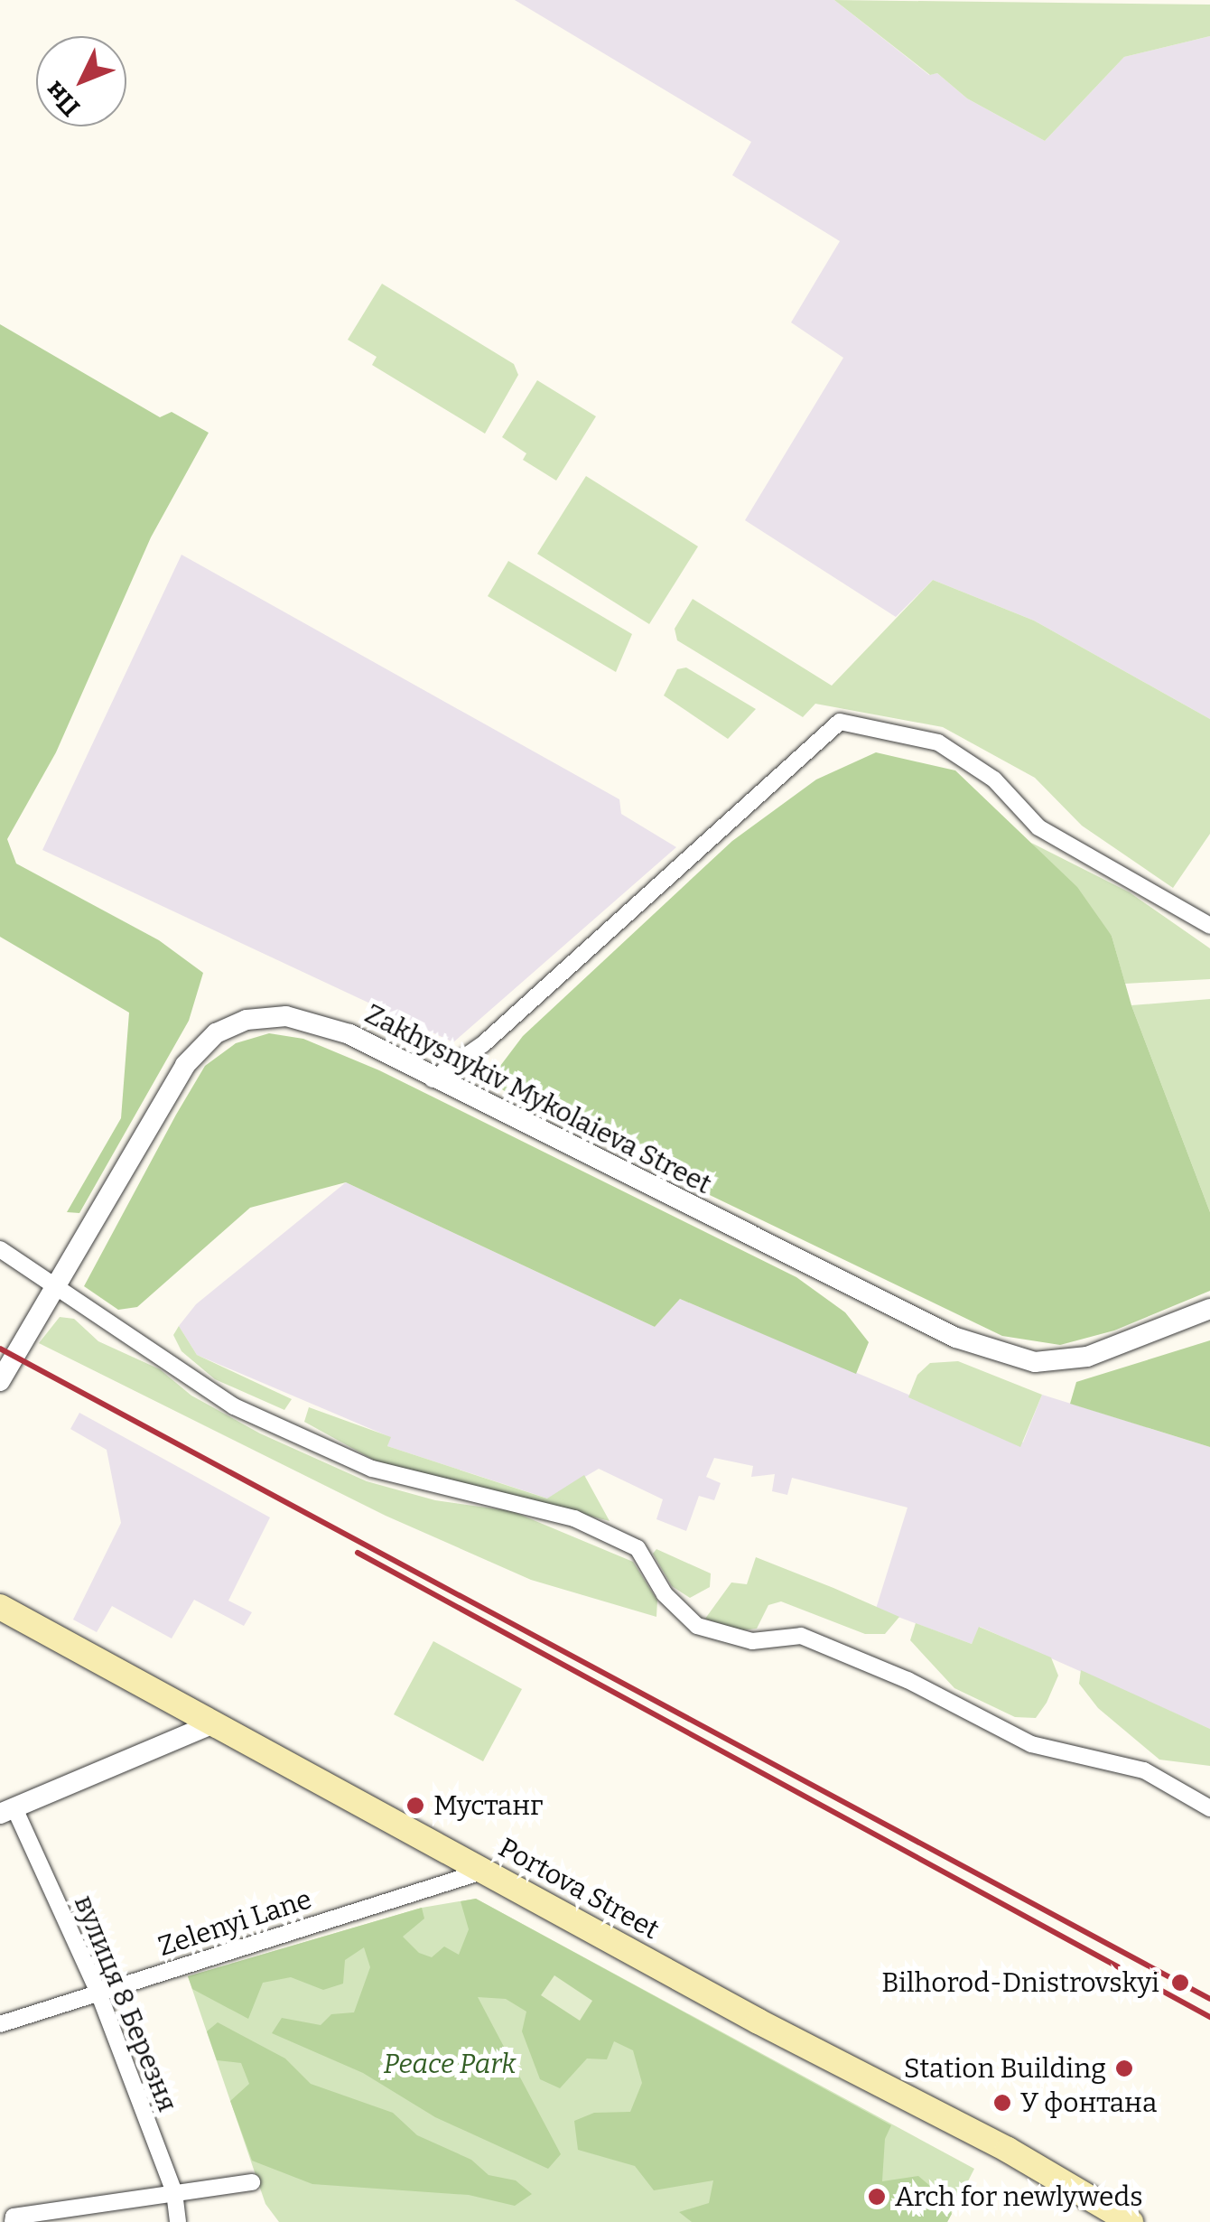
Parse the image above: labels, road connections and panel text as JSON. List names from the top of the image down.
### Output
{
  "streets": {
    "main road": ["Portova Street"],
    "street": ["Zakhysnykiv Mykolaieva Street", "Zelenyi Lane", "вулиця 8 Березня"]
  },
  "crossings": [
    ["Portova Street", "Zelenyi Lane"],
    ["Zelenyi Lane", "вулиця 8 Березня"]
  ],
  "parks": ["Peace Park"],
  "places": [
    "Мустанг",
    "Bilhorod-Dnistrovskyi",
    "Station Building",
    "У фонтана",
    "Arch for newlyweds"
  ],
  "north": "bottom left"
}
